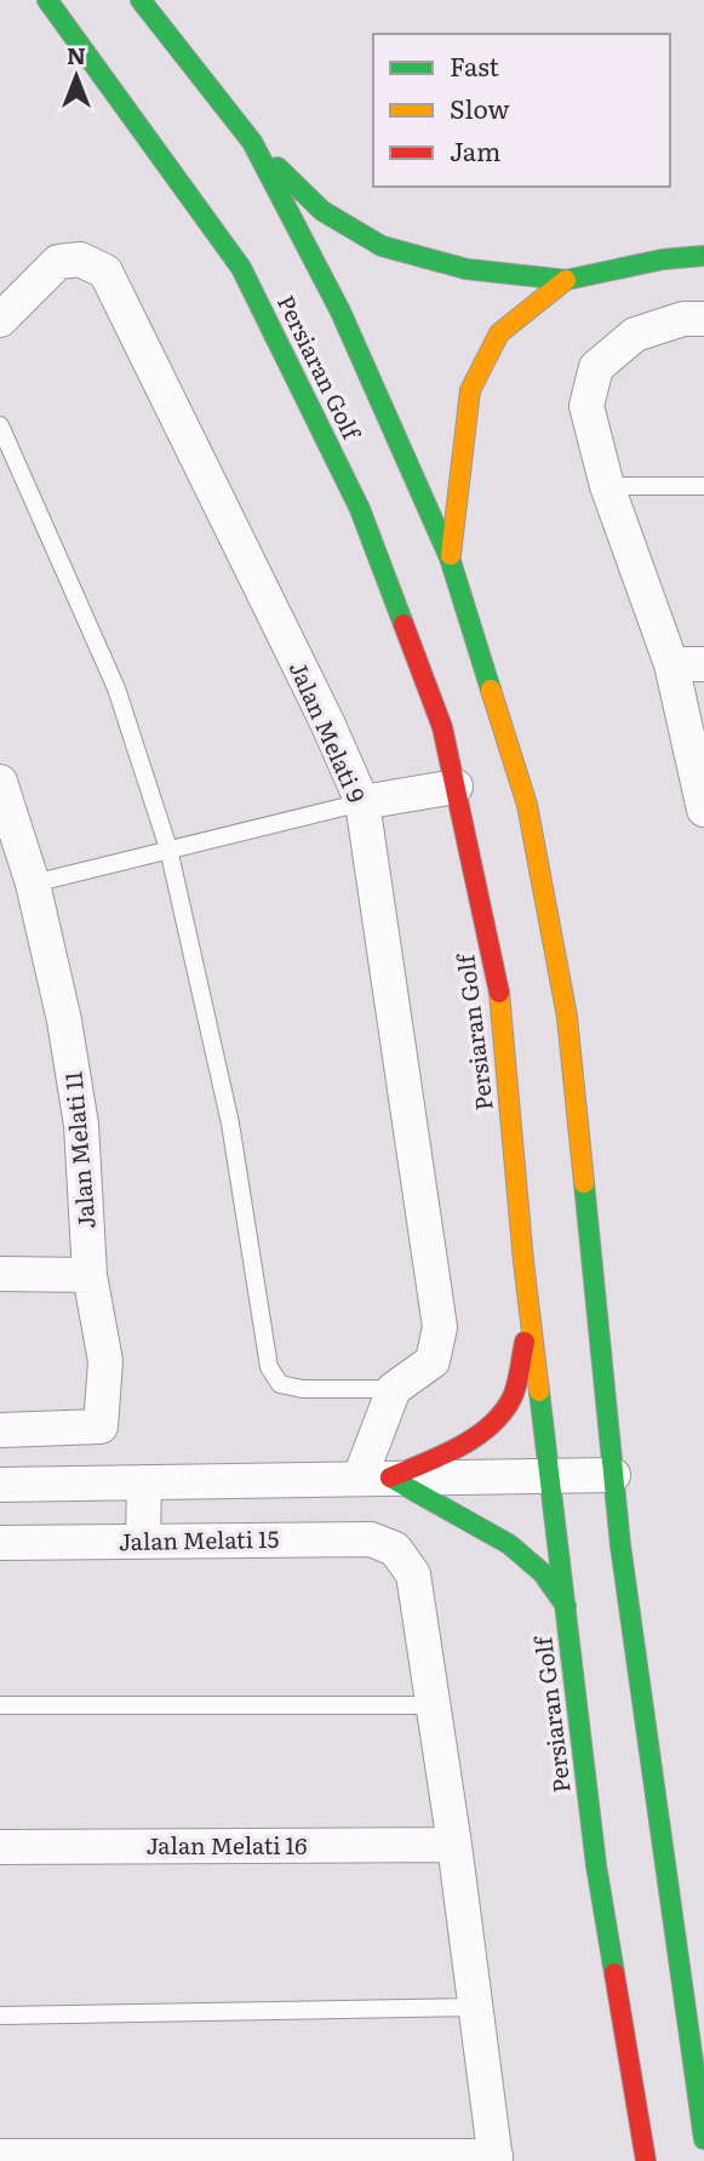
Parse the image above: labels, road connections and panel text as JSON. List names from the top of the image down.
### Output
{
  "streets": {
    "street": [
      "Persiaran Golf",
      "Jalan Melati 9",
      "Jalan Melati 11",
      "Jalan Melati 15",
      "Jalan Melati 16"
    ]
  },
  "legend": ["Fast", "Slow", "Jam"],
  "north": "top"
}
